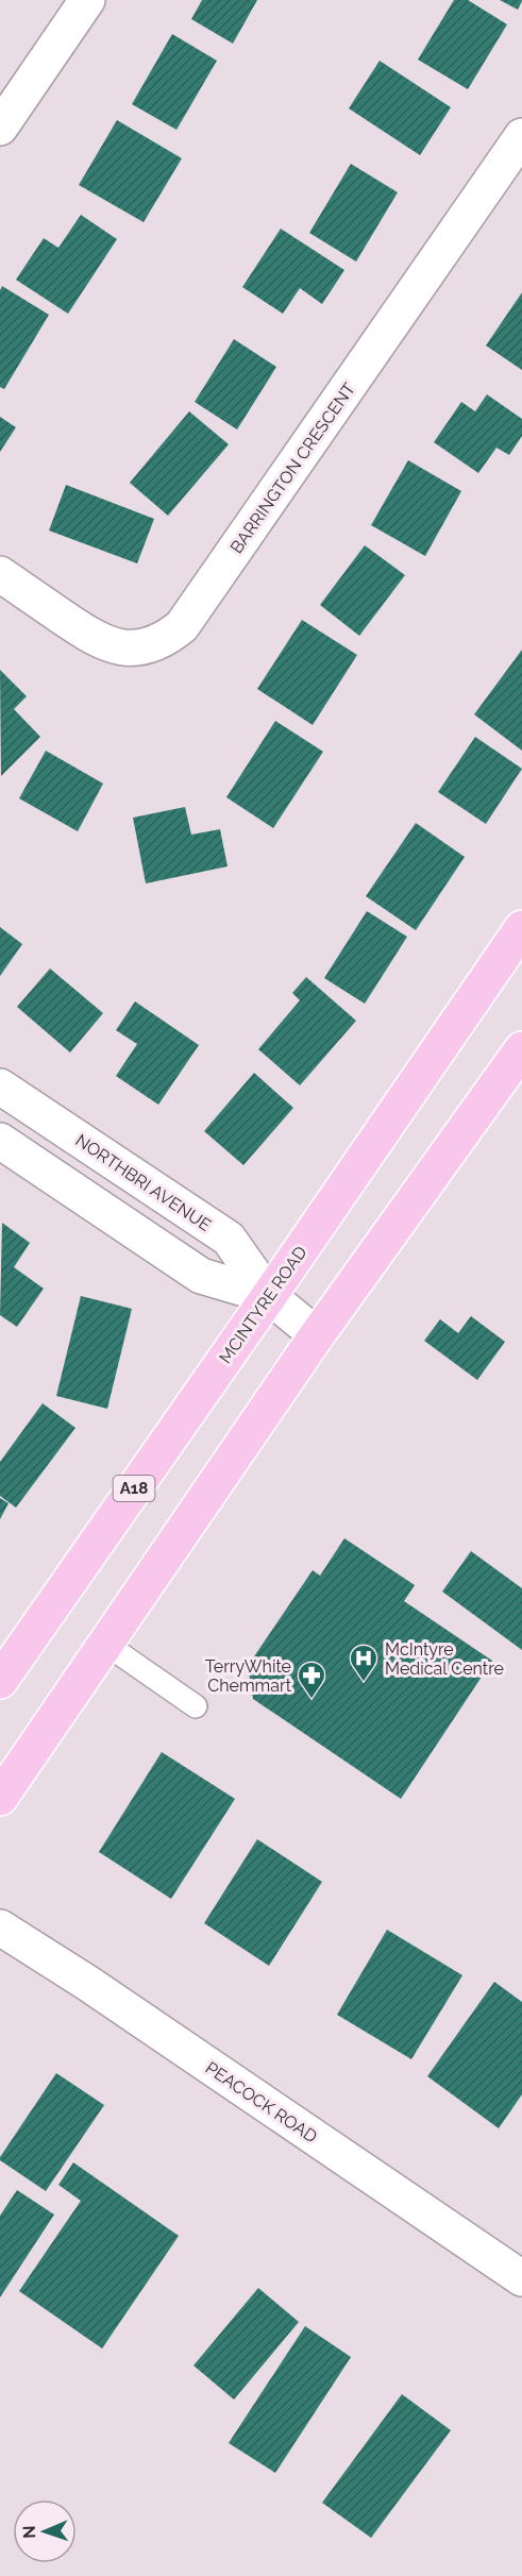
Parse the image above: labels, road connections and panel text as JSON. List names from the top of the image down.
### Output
{
  "streets": {
    "main road": ["MCINTYRE ROAD", "A18"],
    "street": ["BARRINGTON CRESCENT", "NORTHBRI AVENUE", "PEACOCK ROAD"]
  },
  "crossings": [
    ["NORTHBRI AVENUE", "MCINTYRE ROAD"]
  ],
  "places": {
    "hospital": ["McIntyre Medical Centre"],
    "pharmacy": ["TerryWhite Chemmart"]
  },
  "north": "left"
}
